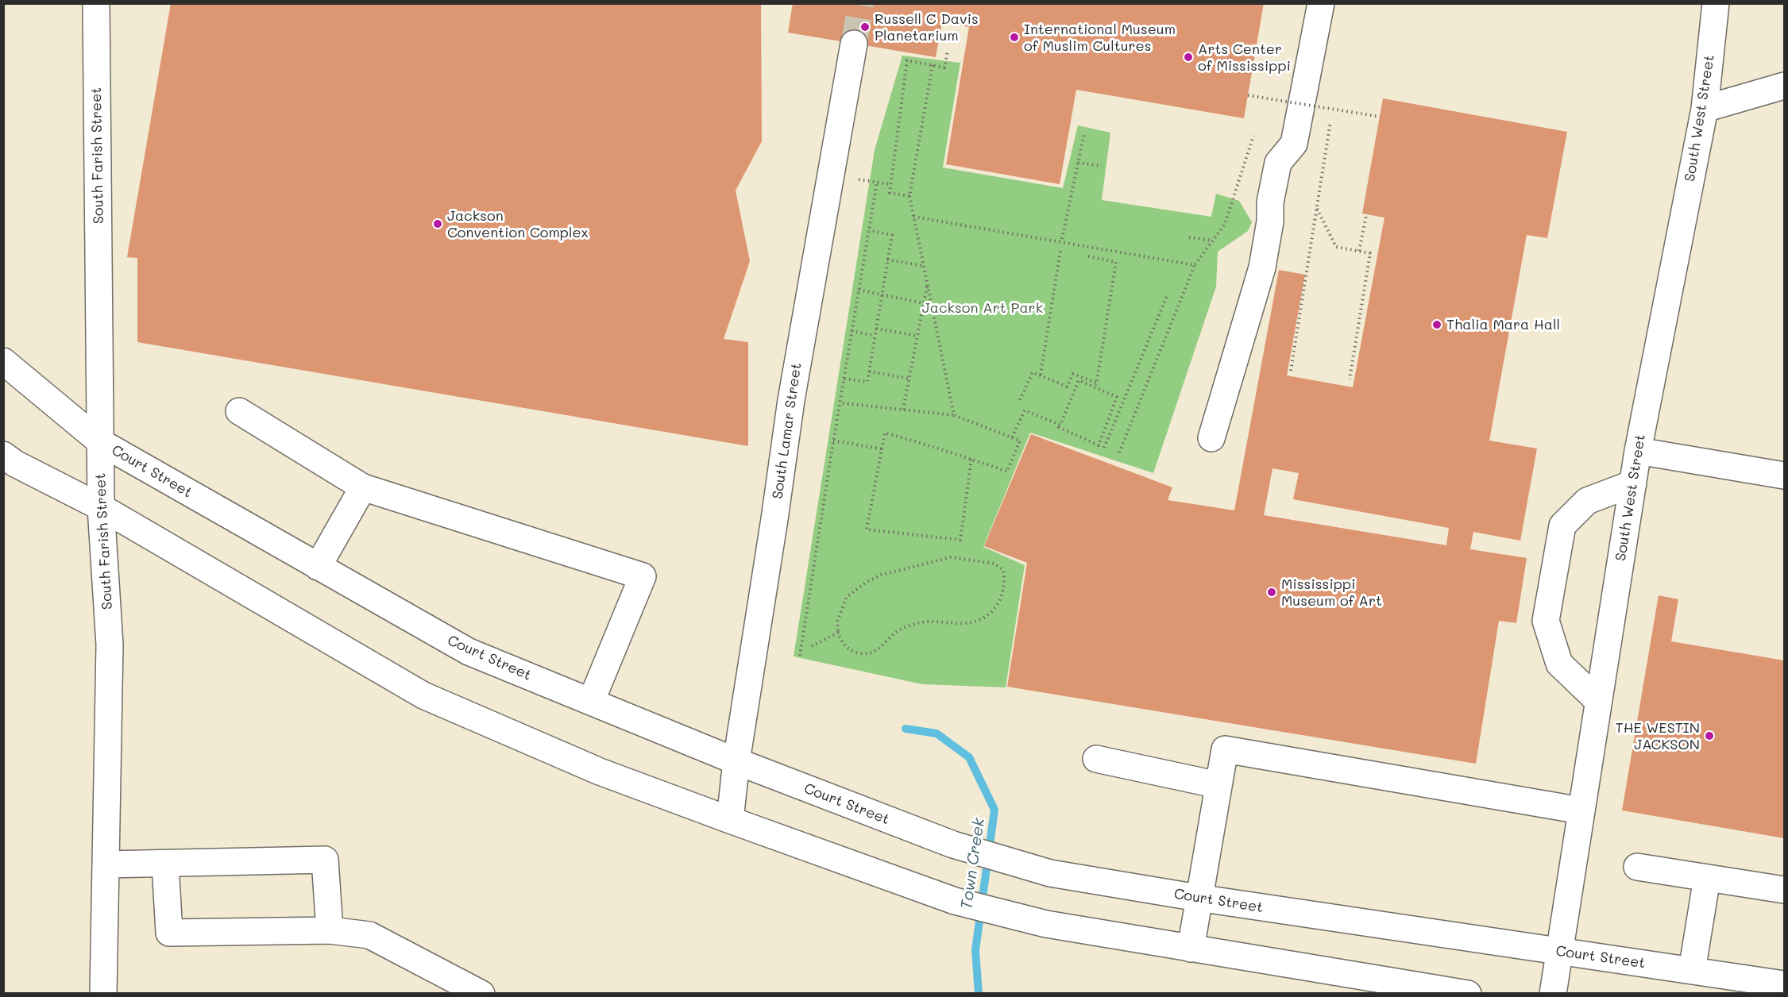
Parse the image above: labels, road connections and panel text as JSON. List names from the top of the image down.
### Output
{
  "streets": {
    "street": [
      "South West Street",
      "South Farish Street",
      "South Lamar Street",
      "Court Street"
    ]
  },
  "crossings": [
    ["South West Street", "Court Street"],
    ["South Farish Street", "Court Street"],
    ["South Lamar Street", "Court Street"]
  ],
  "water": ["Town Creek"],
  "parks": ["Jackson Art Park"],
  "places": [
    "Russell C Davis Planetarium",
    "International Museum of Muslim Cultures",
    "Arts Center of Mississippi",
    "Jackson Convention Complex",
    "Thalia Mara Hall",
    "Mississippi Museum of Art",
    "THE WESTIN JACKSON"
  ]
}
